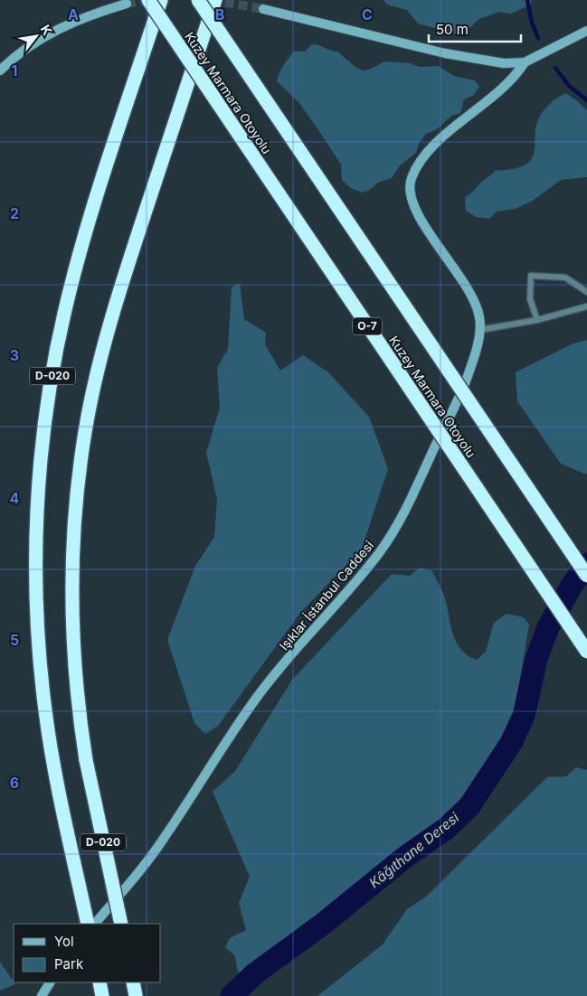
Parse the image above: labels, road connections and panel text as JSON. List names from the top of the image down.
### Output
{
  "streets": {
    "highway": ["Kuzey Marmara Otoyolu", "O-7", "D-020"],
    "street": ["Işıklar İstanbul Caddesi"]
  },
  "water": ["Kâğıthane Deresi"],
  "legend": ["Yol", "Park"],
  "scale_bar": "50 m",
  "north": "top right",
  "grid": {
    "columns": ["A", "B", "C"],
    "rows": [
      "1",
      "2",
      "3",
      "4",
      "5",
      "6"
    ]
  }
}
